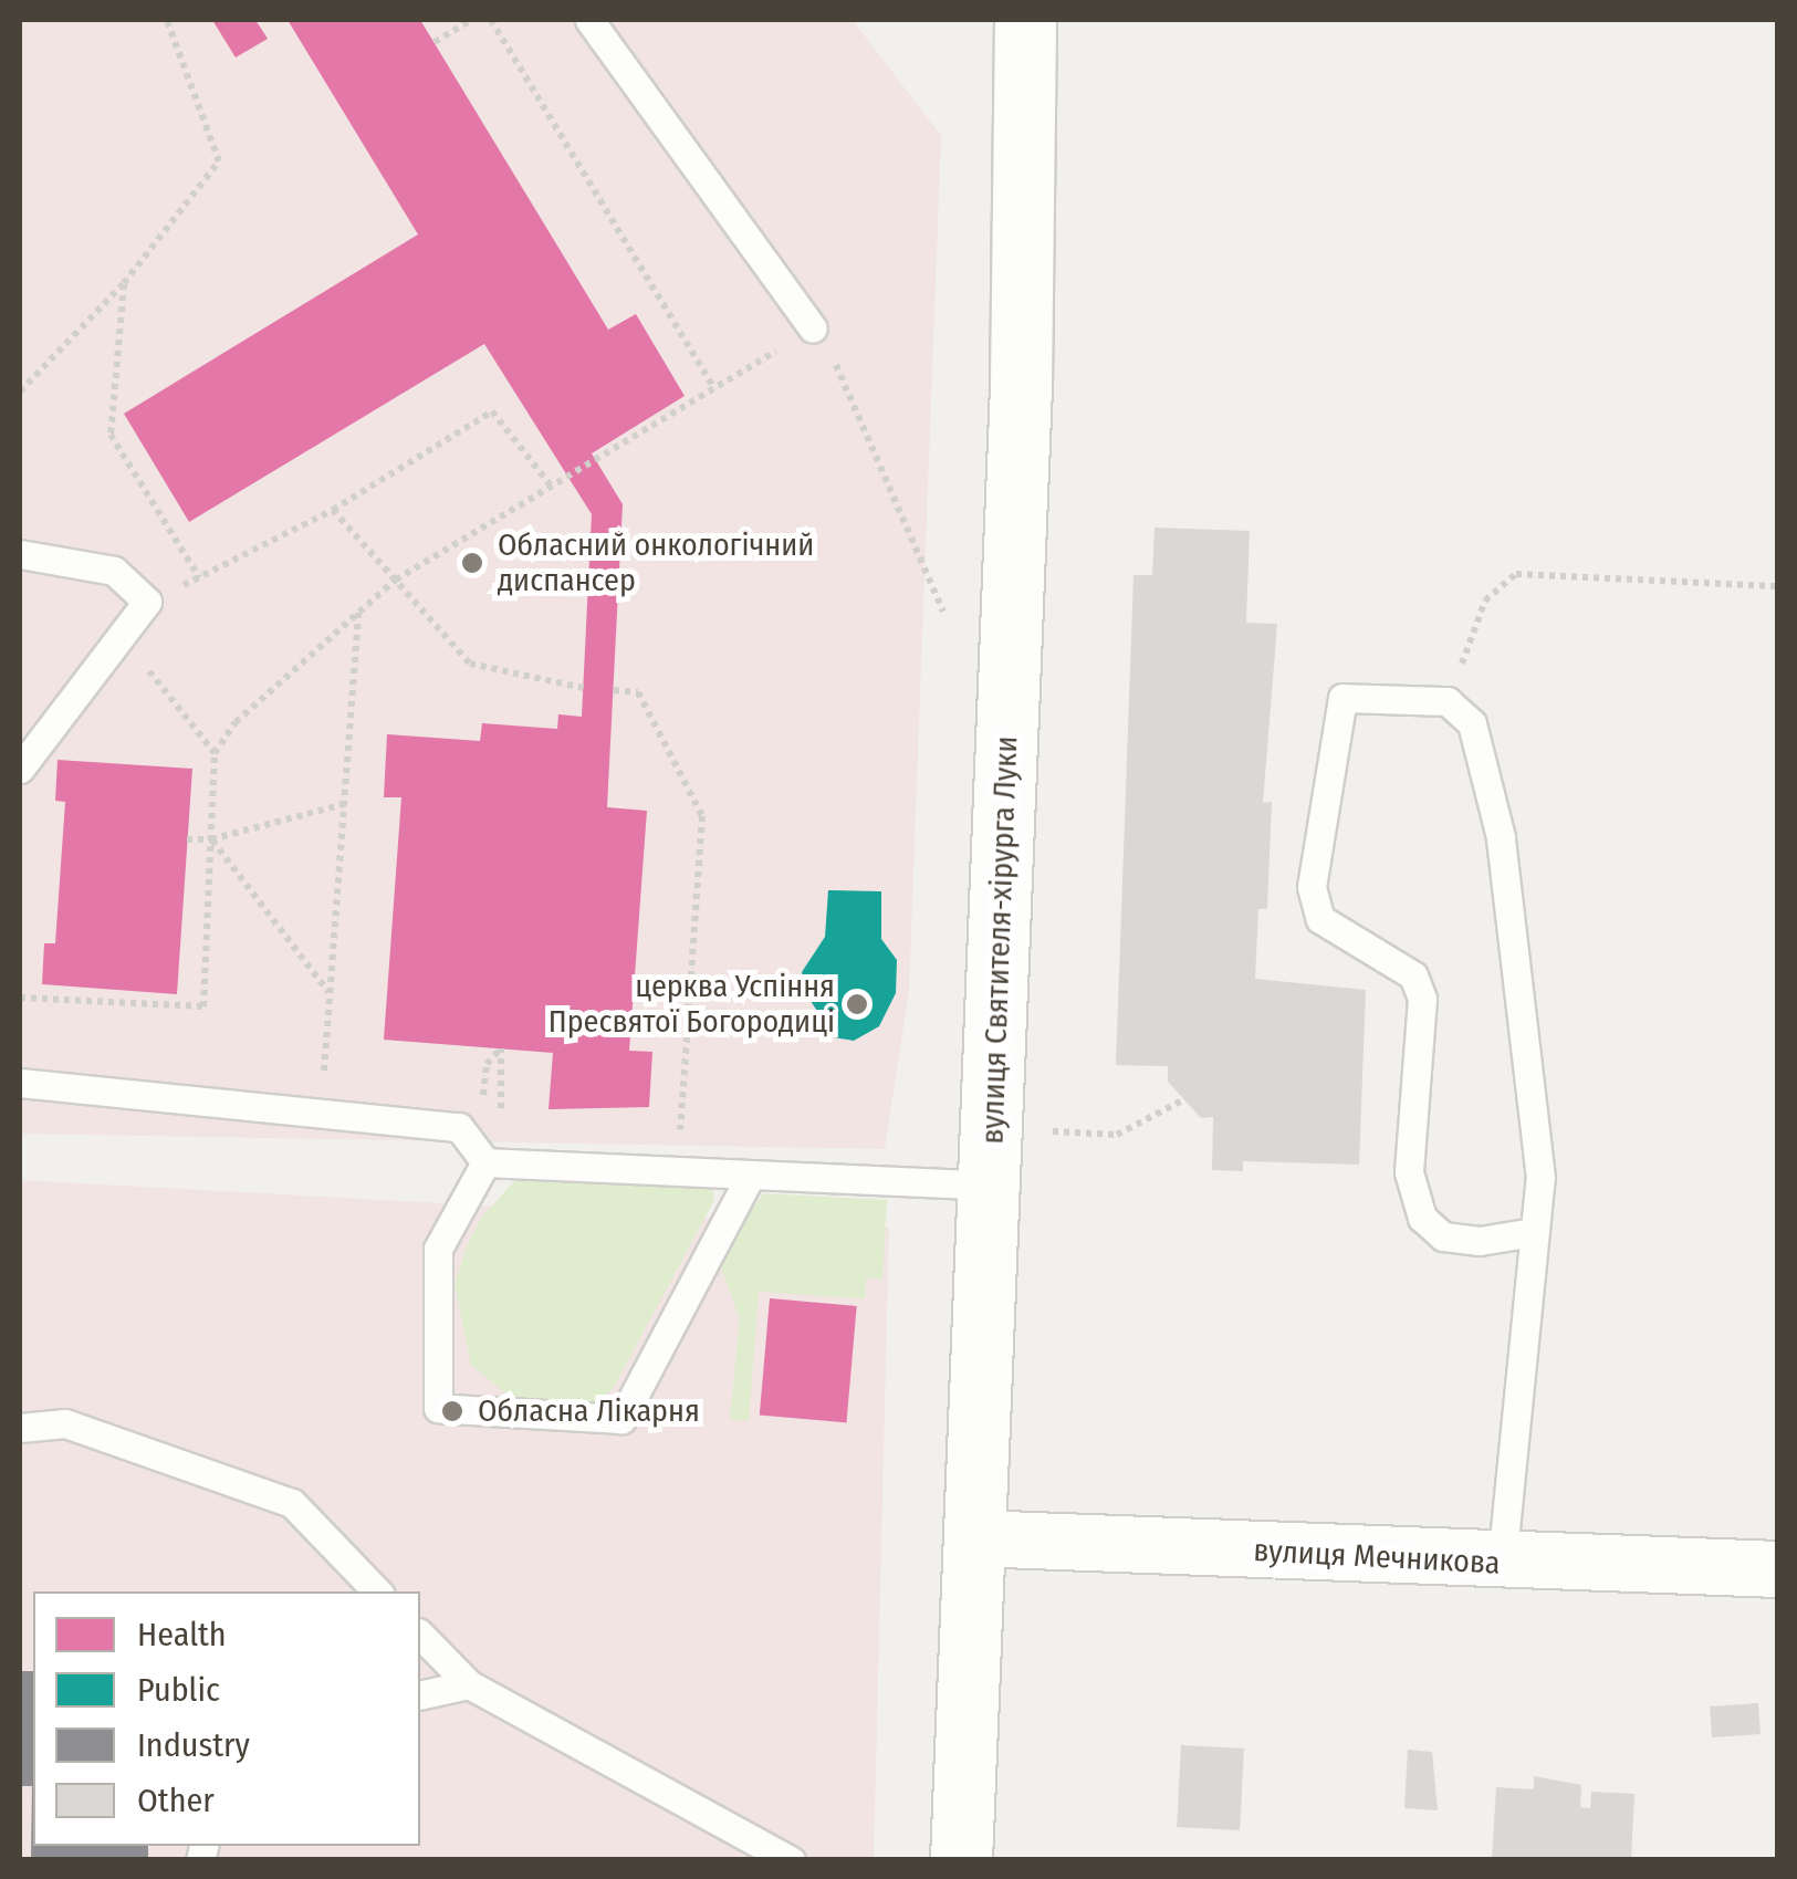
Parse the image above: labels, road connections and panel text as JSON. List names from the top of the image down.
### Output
{
  "streets": {
    "street": ["вулиця Святителя-хірурга Луки", "вулиця Мечникова"]
  },
  "crossings": [
    ["вулиця Святителя-хірурга Луки", "вулиця Мечникова"]
  ],
  "places": ["Обласний онкологічний диспансер", "церква Успіння Пресвятої Богородиці", "Обласна Лікарня"],
  "legend": [
    "Health",
    "Public",
    "Industry",
    "Other"
  ]
}
